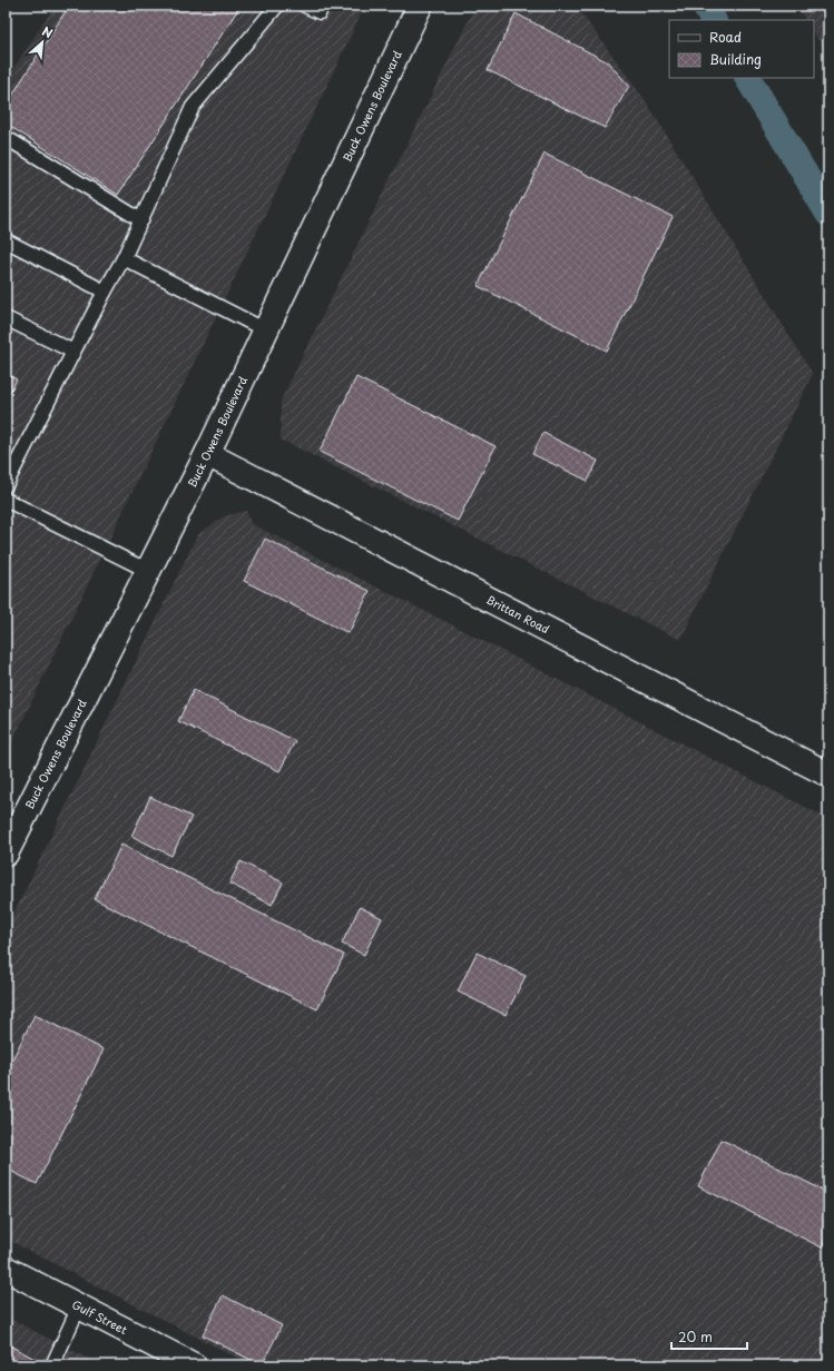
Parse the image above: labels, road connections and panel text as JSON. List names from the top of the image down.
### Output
{
  "streets": {
    "main road": ["Buck Owens Boulevard", "Brittan Road", "Gulf Street"]
  },
  "crossings": [
    ["Buck Owens Boulevard", "Brittan Road"]
  ],
  "legend": ["Road", "Building"],
  "scale_bar": "20 m",
  "north": "top right"
}
